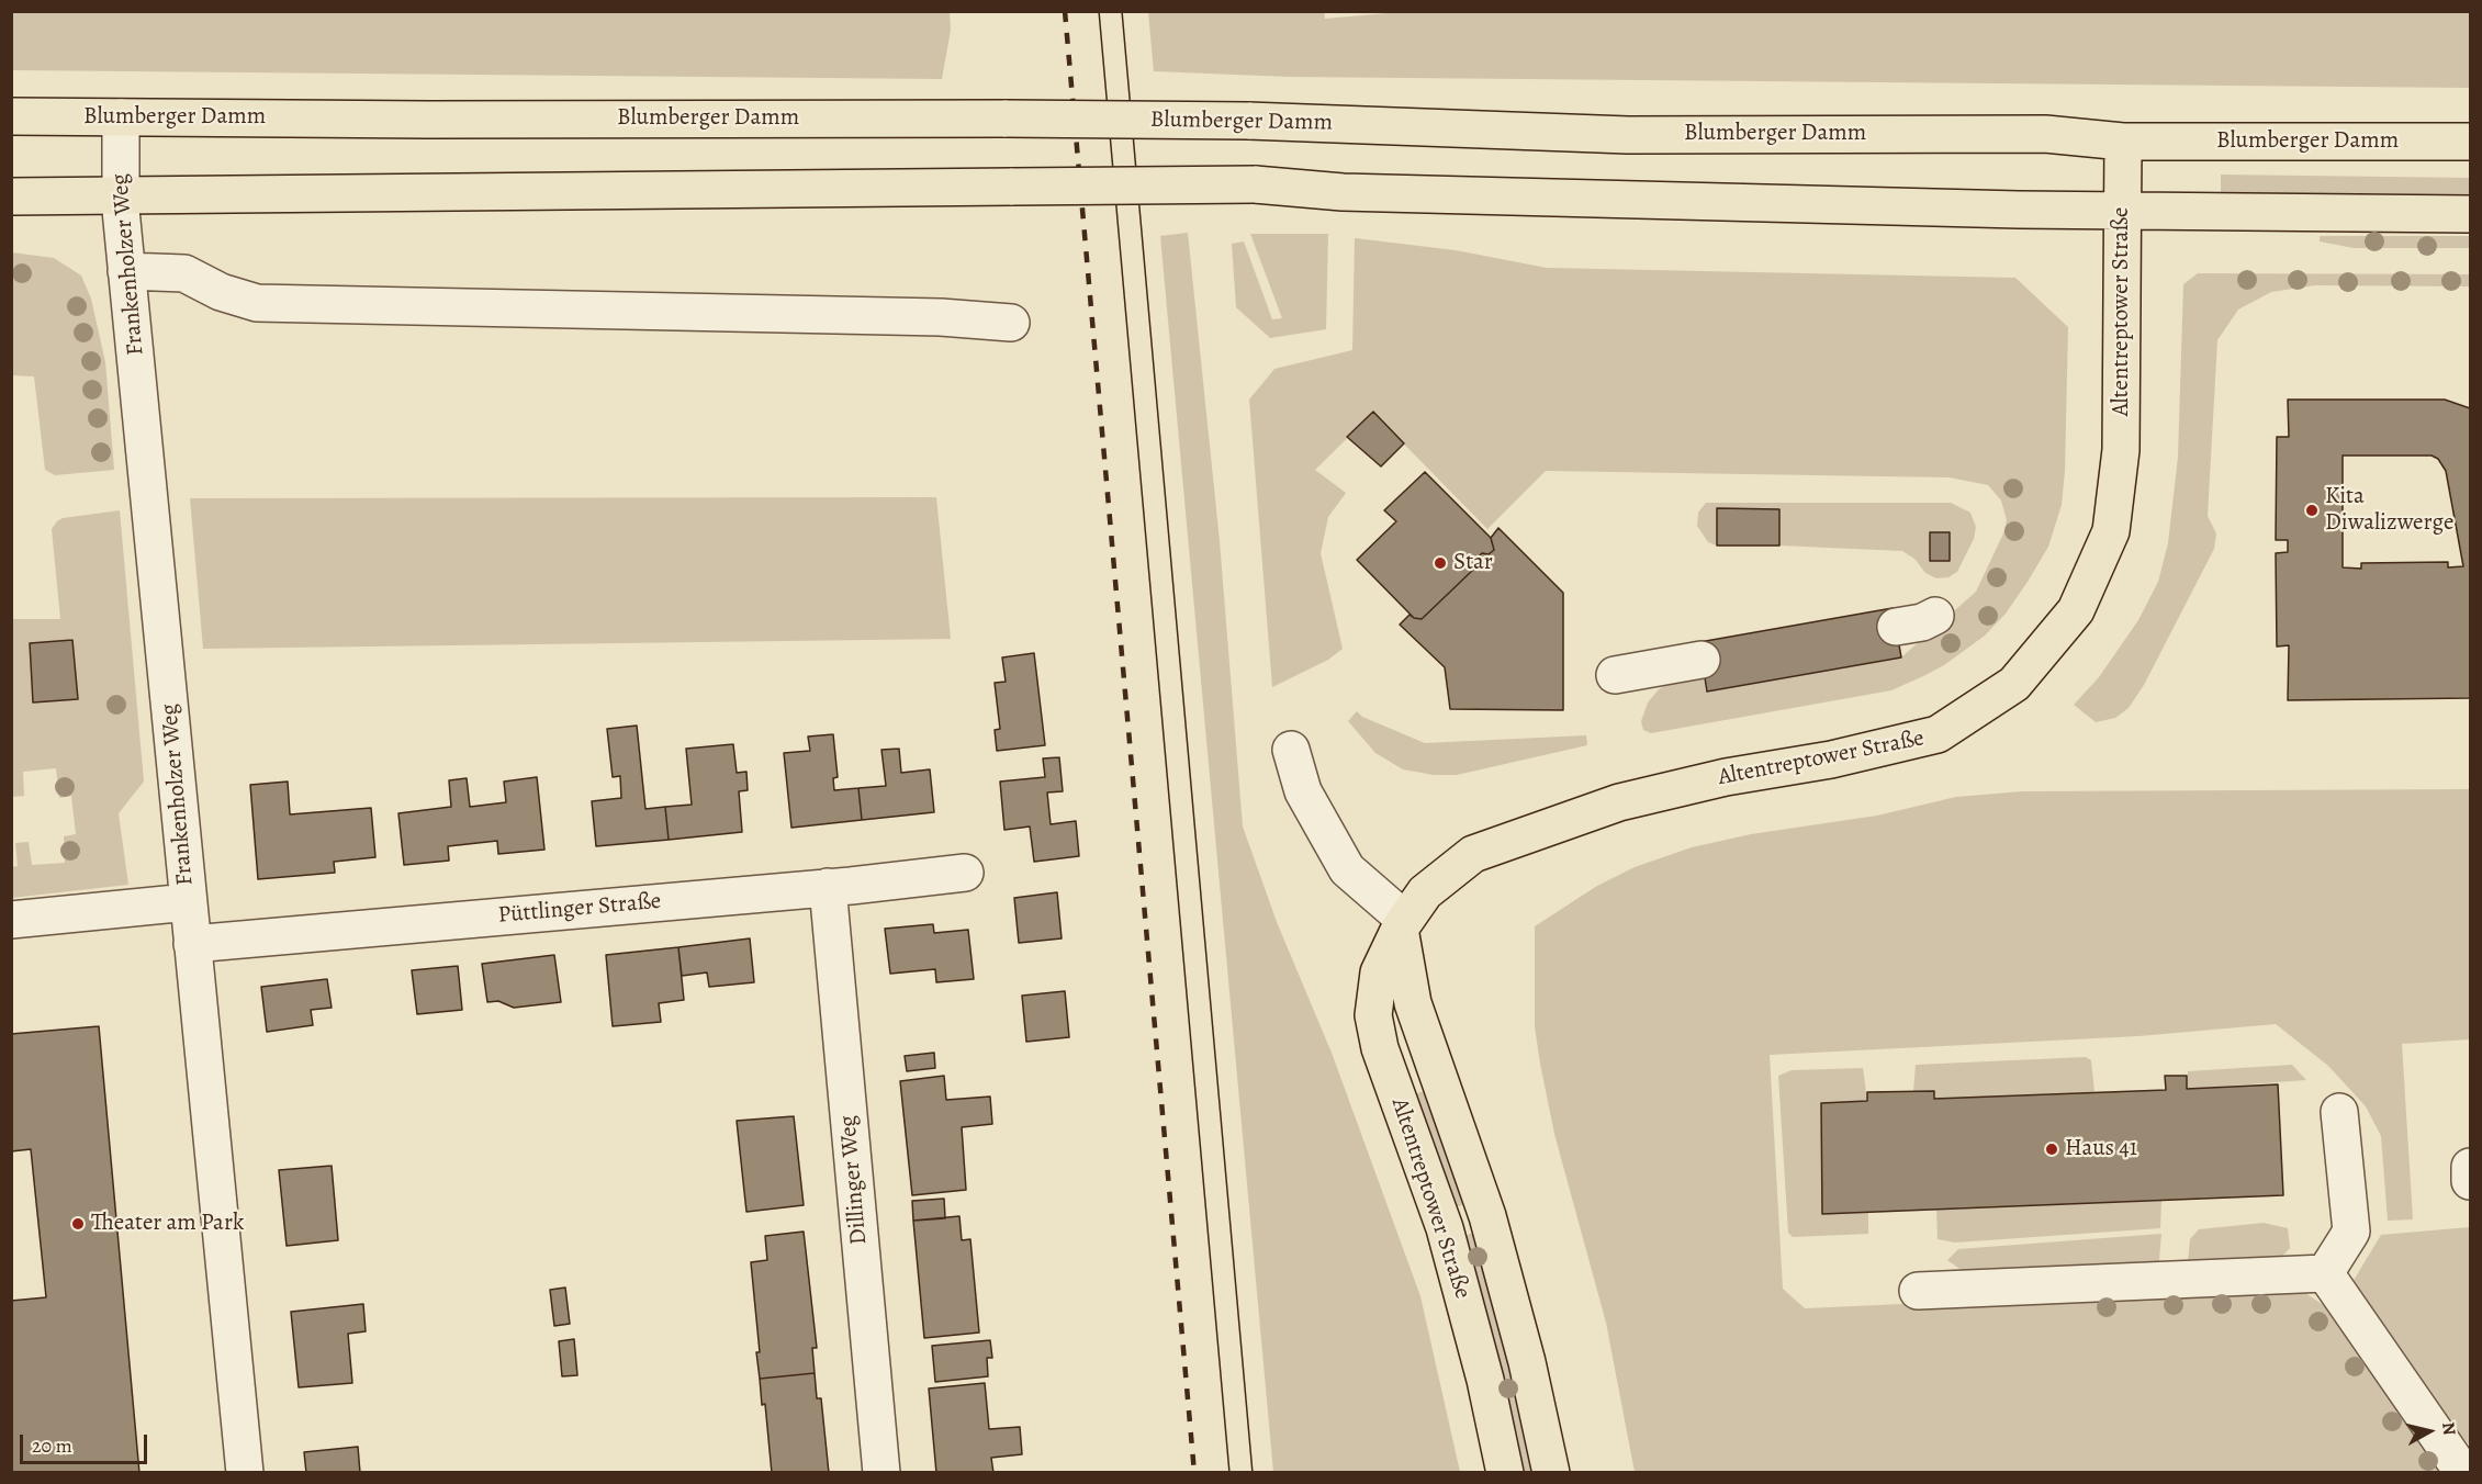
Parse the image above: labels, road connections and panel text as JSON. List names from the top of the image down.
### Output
{
  "streets": {
    "main road": ["Blumberger Damm", "Altentreptower Straße"],
    "street": ["Frankenholzer Weg", "Püttlinger Straße", "Dillinger Weg"]
  },
  "crossings": [
    ["Blumberger Damm", "Frankenholzer Weg"],
    ["Blumberger Damm", "Altentreptower Straße"],
    ["Frankenholzer Weg", "Püttlinger Straße"],
    ["Püttlinger Straße", "Dillinger Weg"]
  ],
  "places": [
    "Kita Diwalizwerge",
    "Star",
    "Haus 41",
    "Theater am Park"
  ],
  "scale_bar": "20 m",
  "north": "right"
}
